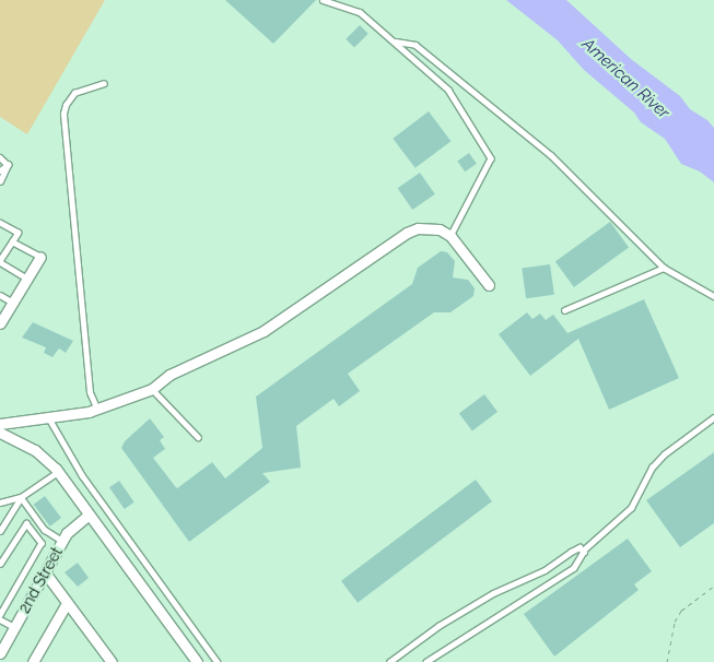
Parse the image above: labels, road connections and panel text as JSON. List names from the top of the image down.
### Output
{
  "streets": {
    "street": ["2nd Street"]
  },
  "water": ["American River"]
}
